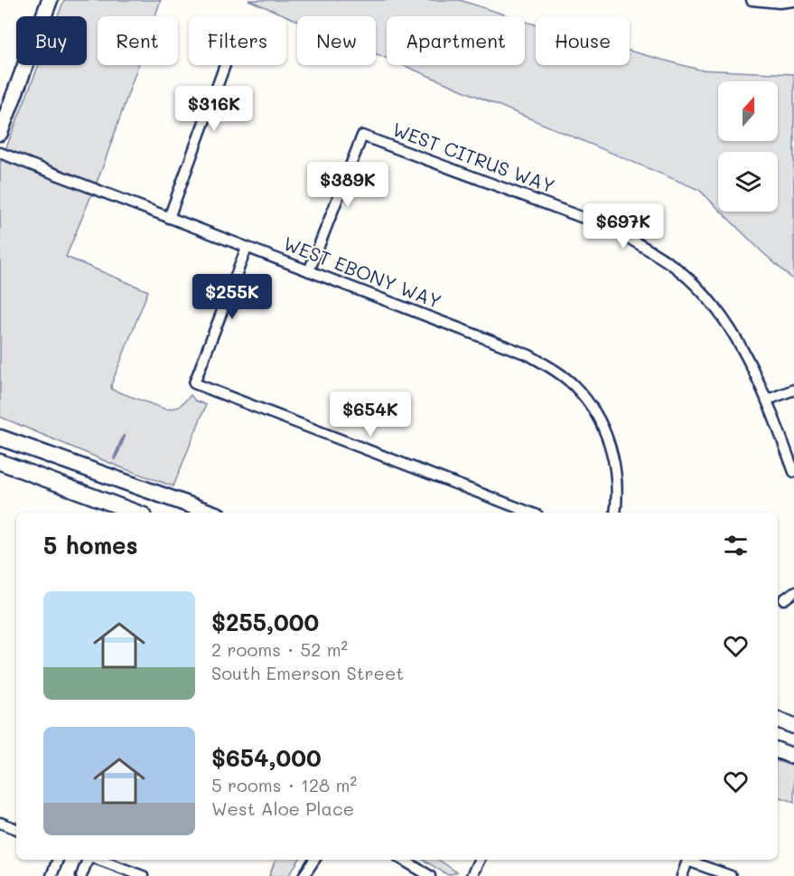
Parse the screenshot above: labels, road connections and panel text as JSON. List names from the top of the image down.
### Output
{
  "streets": {
    "street": ["WEST CITRUS WAY", "WEST EBONY WAY"]
  },
  "crossings": [
    ["WEST CITRUS WAY", "WEST EBONY WAY"]
  ],
  "north": "top",
  "page": {
    "chip": [
      "Buy",
      "Rent",
      "Filters",
      "New",
      "Apartment",
      "House"
    ],
    "price": [
      "$316K",
      "$389K",
      "$697K",
      "$255K",
      "$654K"
    ],
    "heading": "5 homes",
    "list": [
      {
        "name": "$255,000",
        "note": "2 rooms · 52 m² · South Emerson Street"
      },
      {
        "name": "$654,000",
        "note": "5 rooms · 128 m² · West Aloe Place"
      }
    ]
  }
}
